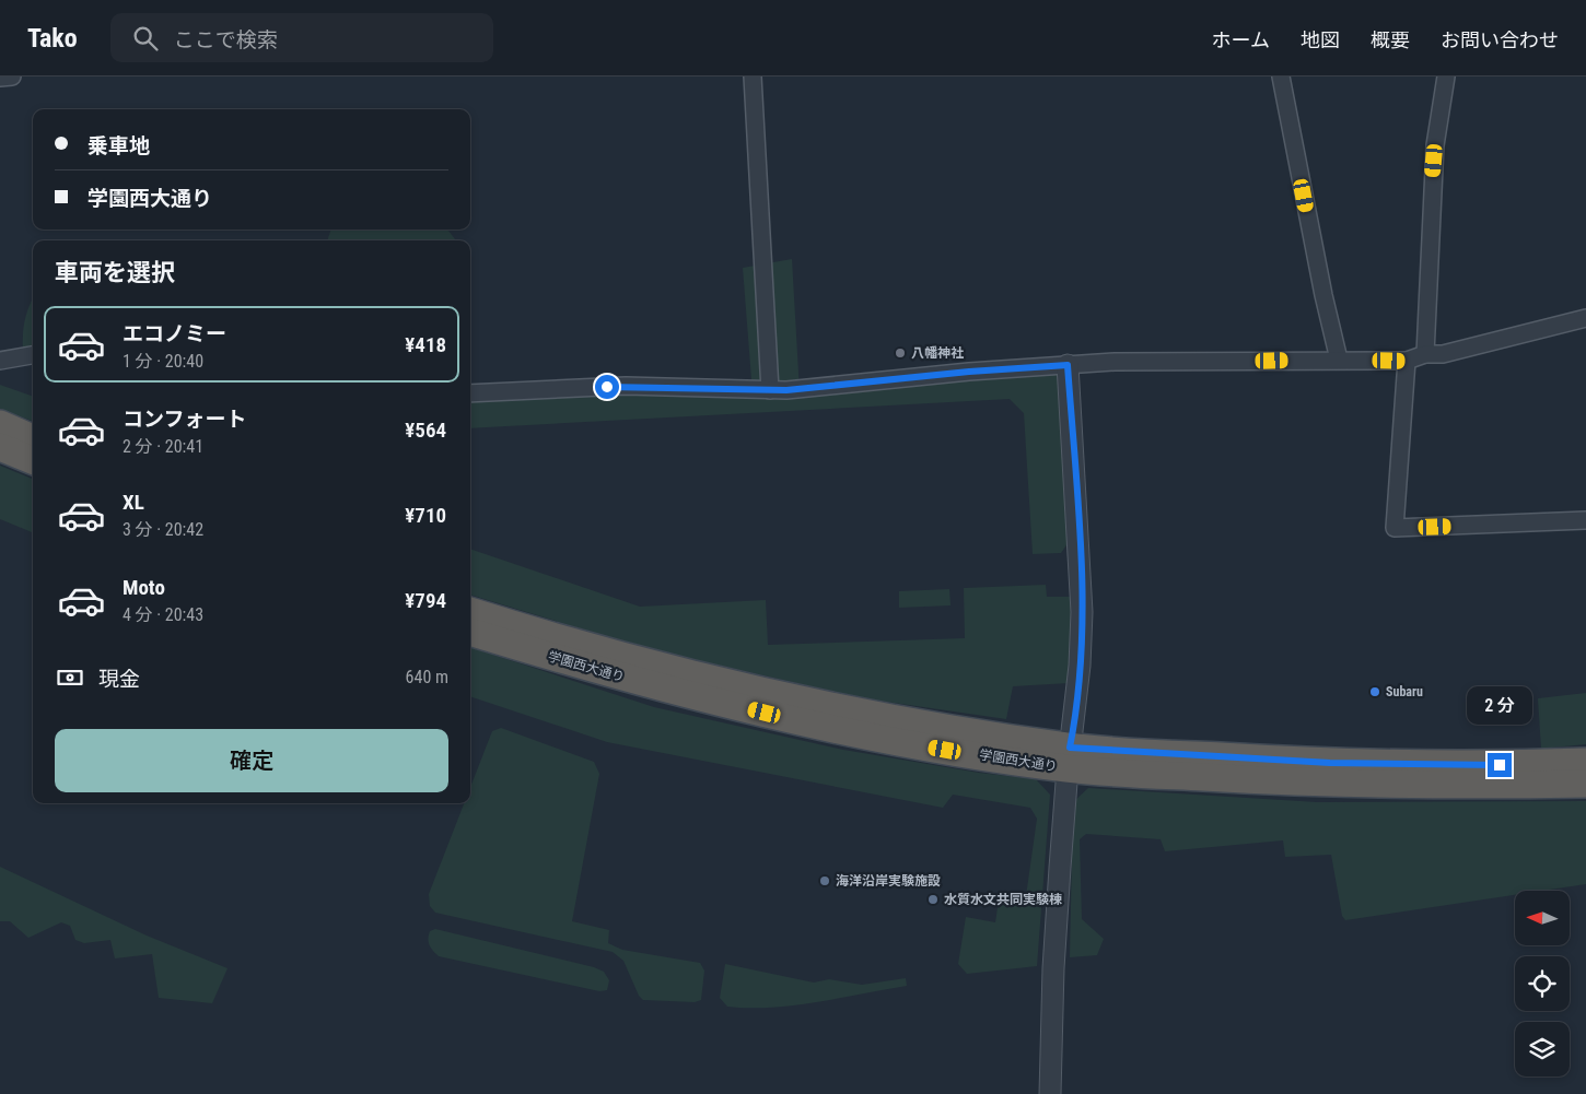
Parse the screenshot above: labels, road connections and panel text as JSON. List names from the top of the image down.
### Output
{
  "streets": {
    "highway": ["学園西大通り"]
  },
  "places": [
    "八幡神社",
    "Subaru",
    "海洋沿岸実験施設",
    "水質水文共同実験棟"
  ],
  "north": "left",
  "page": {
    "header": "Tako",
    "search": "ここで検索",
    "nav": [
      "ホーム",
      "地図",
      "概要",
      "お問い合わせ"
    ],
    "banner": ["乗車地", "学園西大通り"],
    "heading": "車両を選択",
    "list": [
      {
        "name": "エコノミー",
        "note": "1 分 · 20:40",
        "value": "¥418"
      },
      {
        "name": "コンフォート",
        "note": "2 分 · 20:41",
        "value": "¥564"
      },
      {
        "name": "XL",
        "note": "3 分 · 20:42",
        "value": "¥710"
      },
      {
        "name": "Moto",
        "note": "4 分 · 20:43",
        "value": "¥794"
      }
    ],
    "pay": ["現金", "640 m"],
    "bubble": "2 分",
    "buttons": "確定"
  }
}
